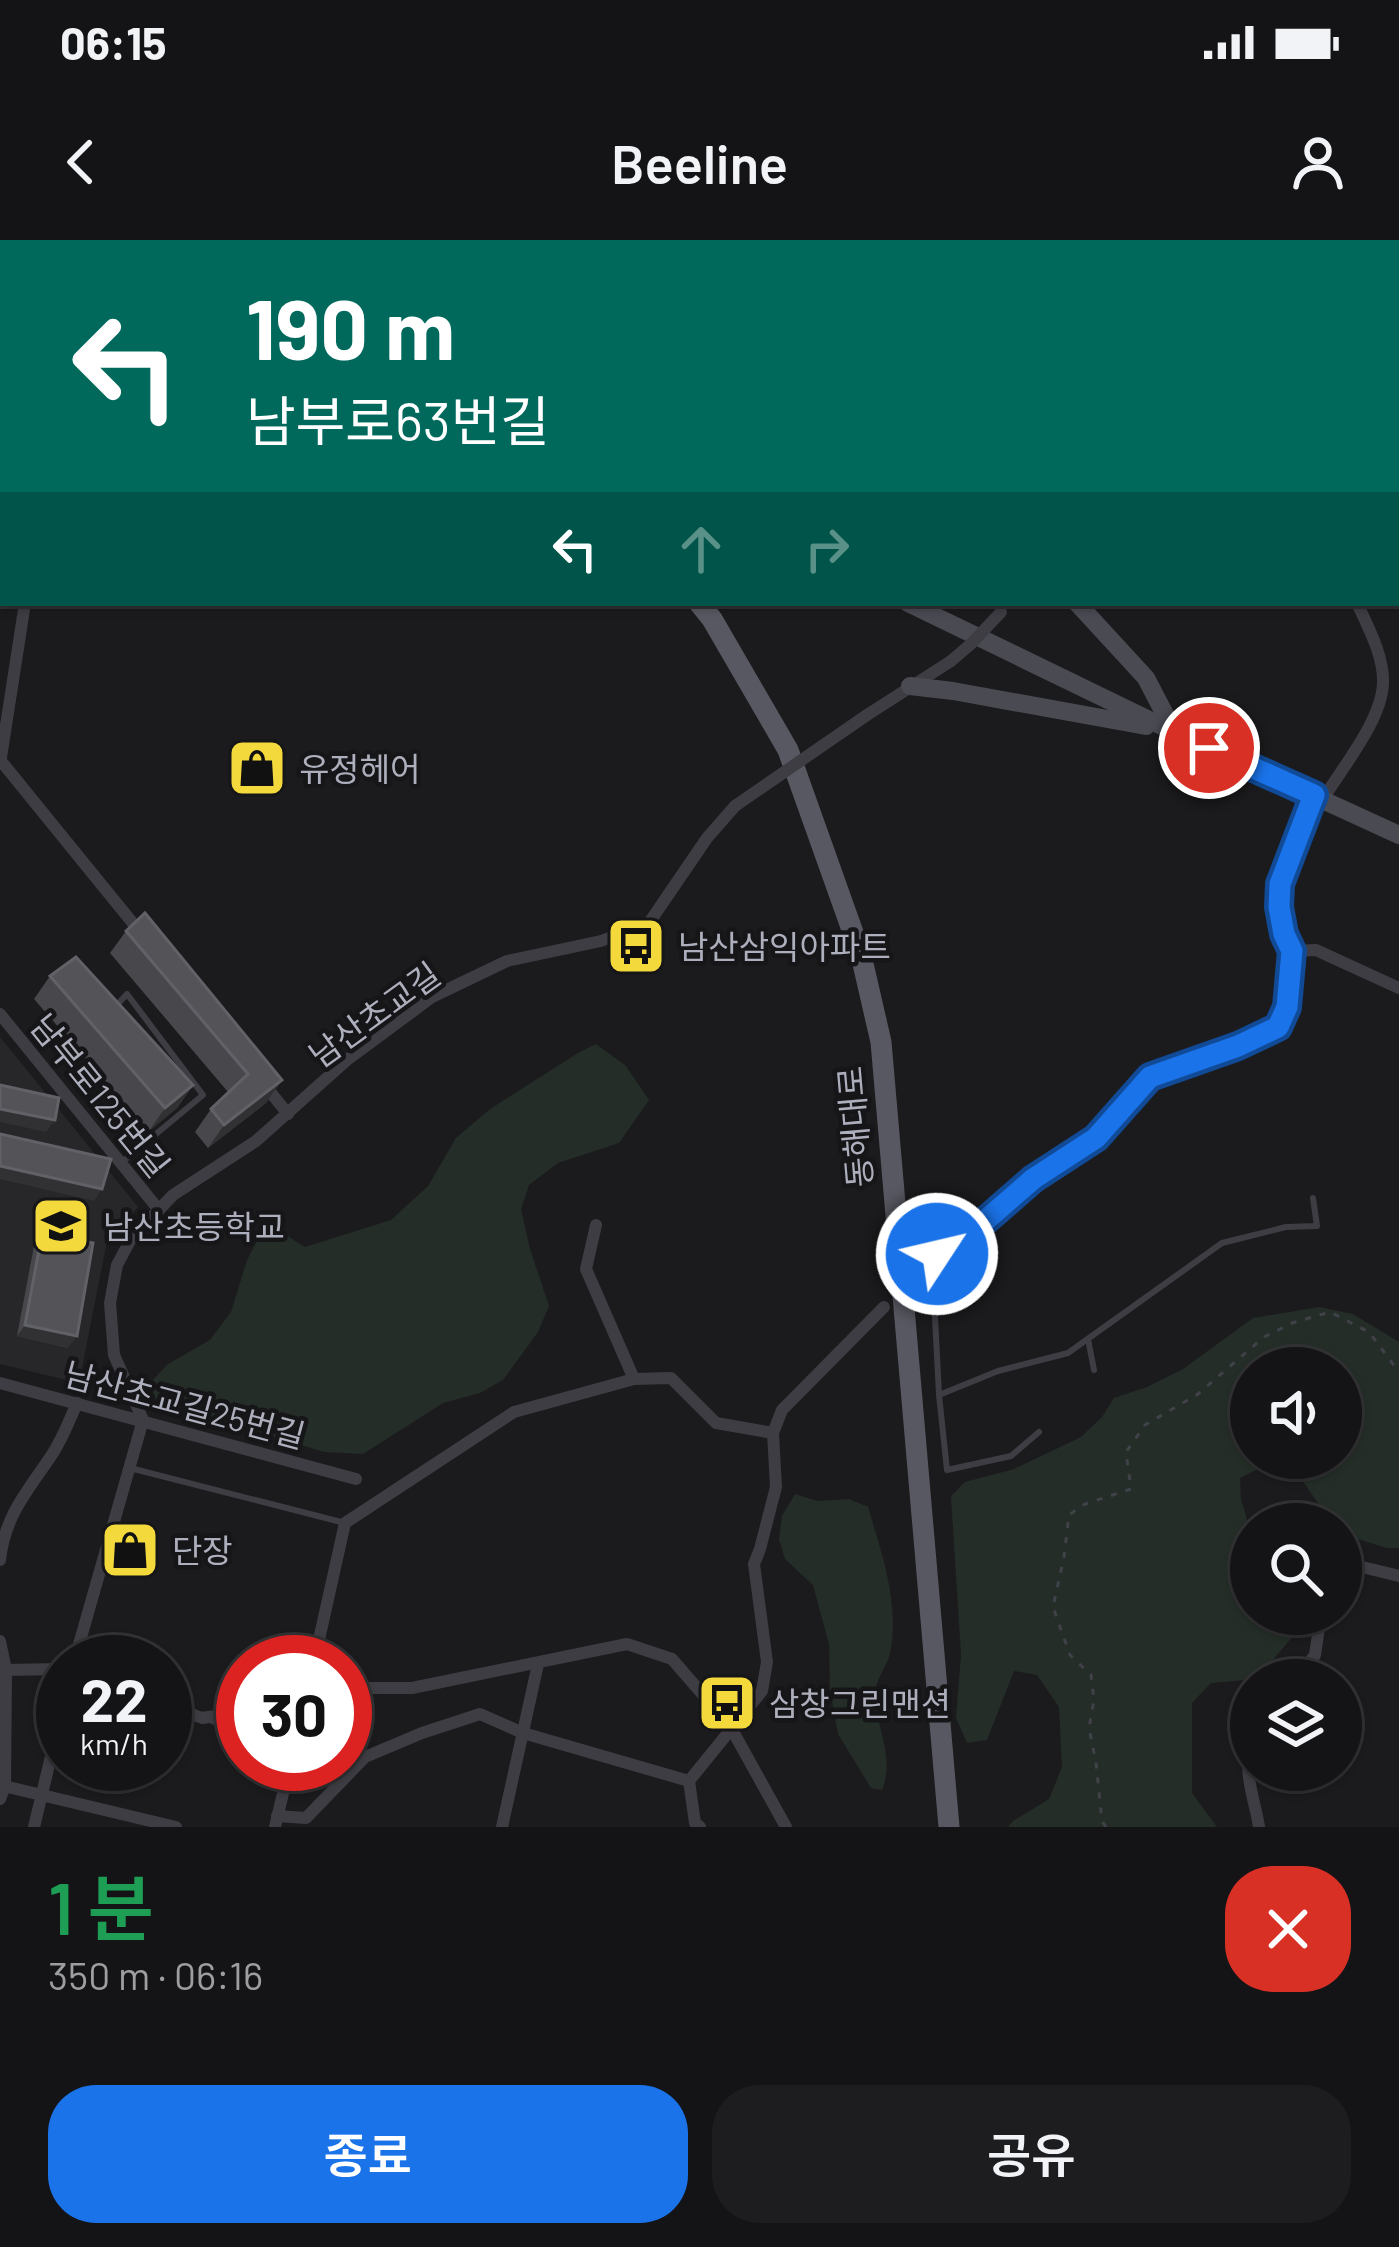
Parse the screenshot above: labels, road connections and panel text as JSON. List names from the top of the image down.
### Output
{
  "streets": {
    "main road": ["동해대로"],
    "street": ["남산초교길", "남부로125번길", "남산초교길25번길"]
  },
  "crossings": [
    ["남산초교길", "남부로125번길"],
    ["남산초교길", "남산초교길25번길"]
  ],
  "places": {
    "shop": ["유정헤어", "단장"],
    "bus stop": ["남산삼익아파트", "삼창그린맨션"],
    "school or university": ["남산초등학교"]
  },
  "page": {
    "status": "06:15",
    "header": "Beeline",
    "turn": ["190 m", "남부로63번길"],
    "speed": "22 km/h",
    "limit": "30",
    "heading": ["1 분", "350 m · 06:16"],
    "buttons": ["종료", "공유"]
  }
}
